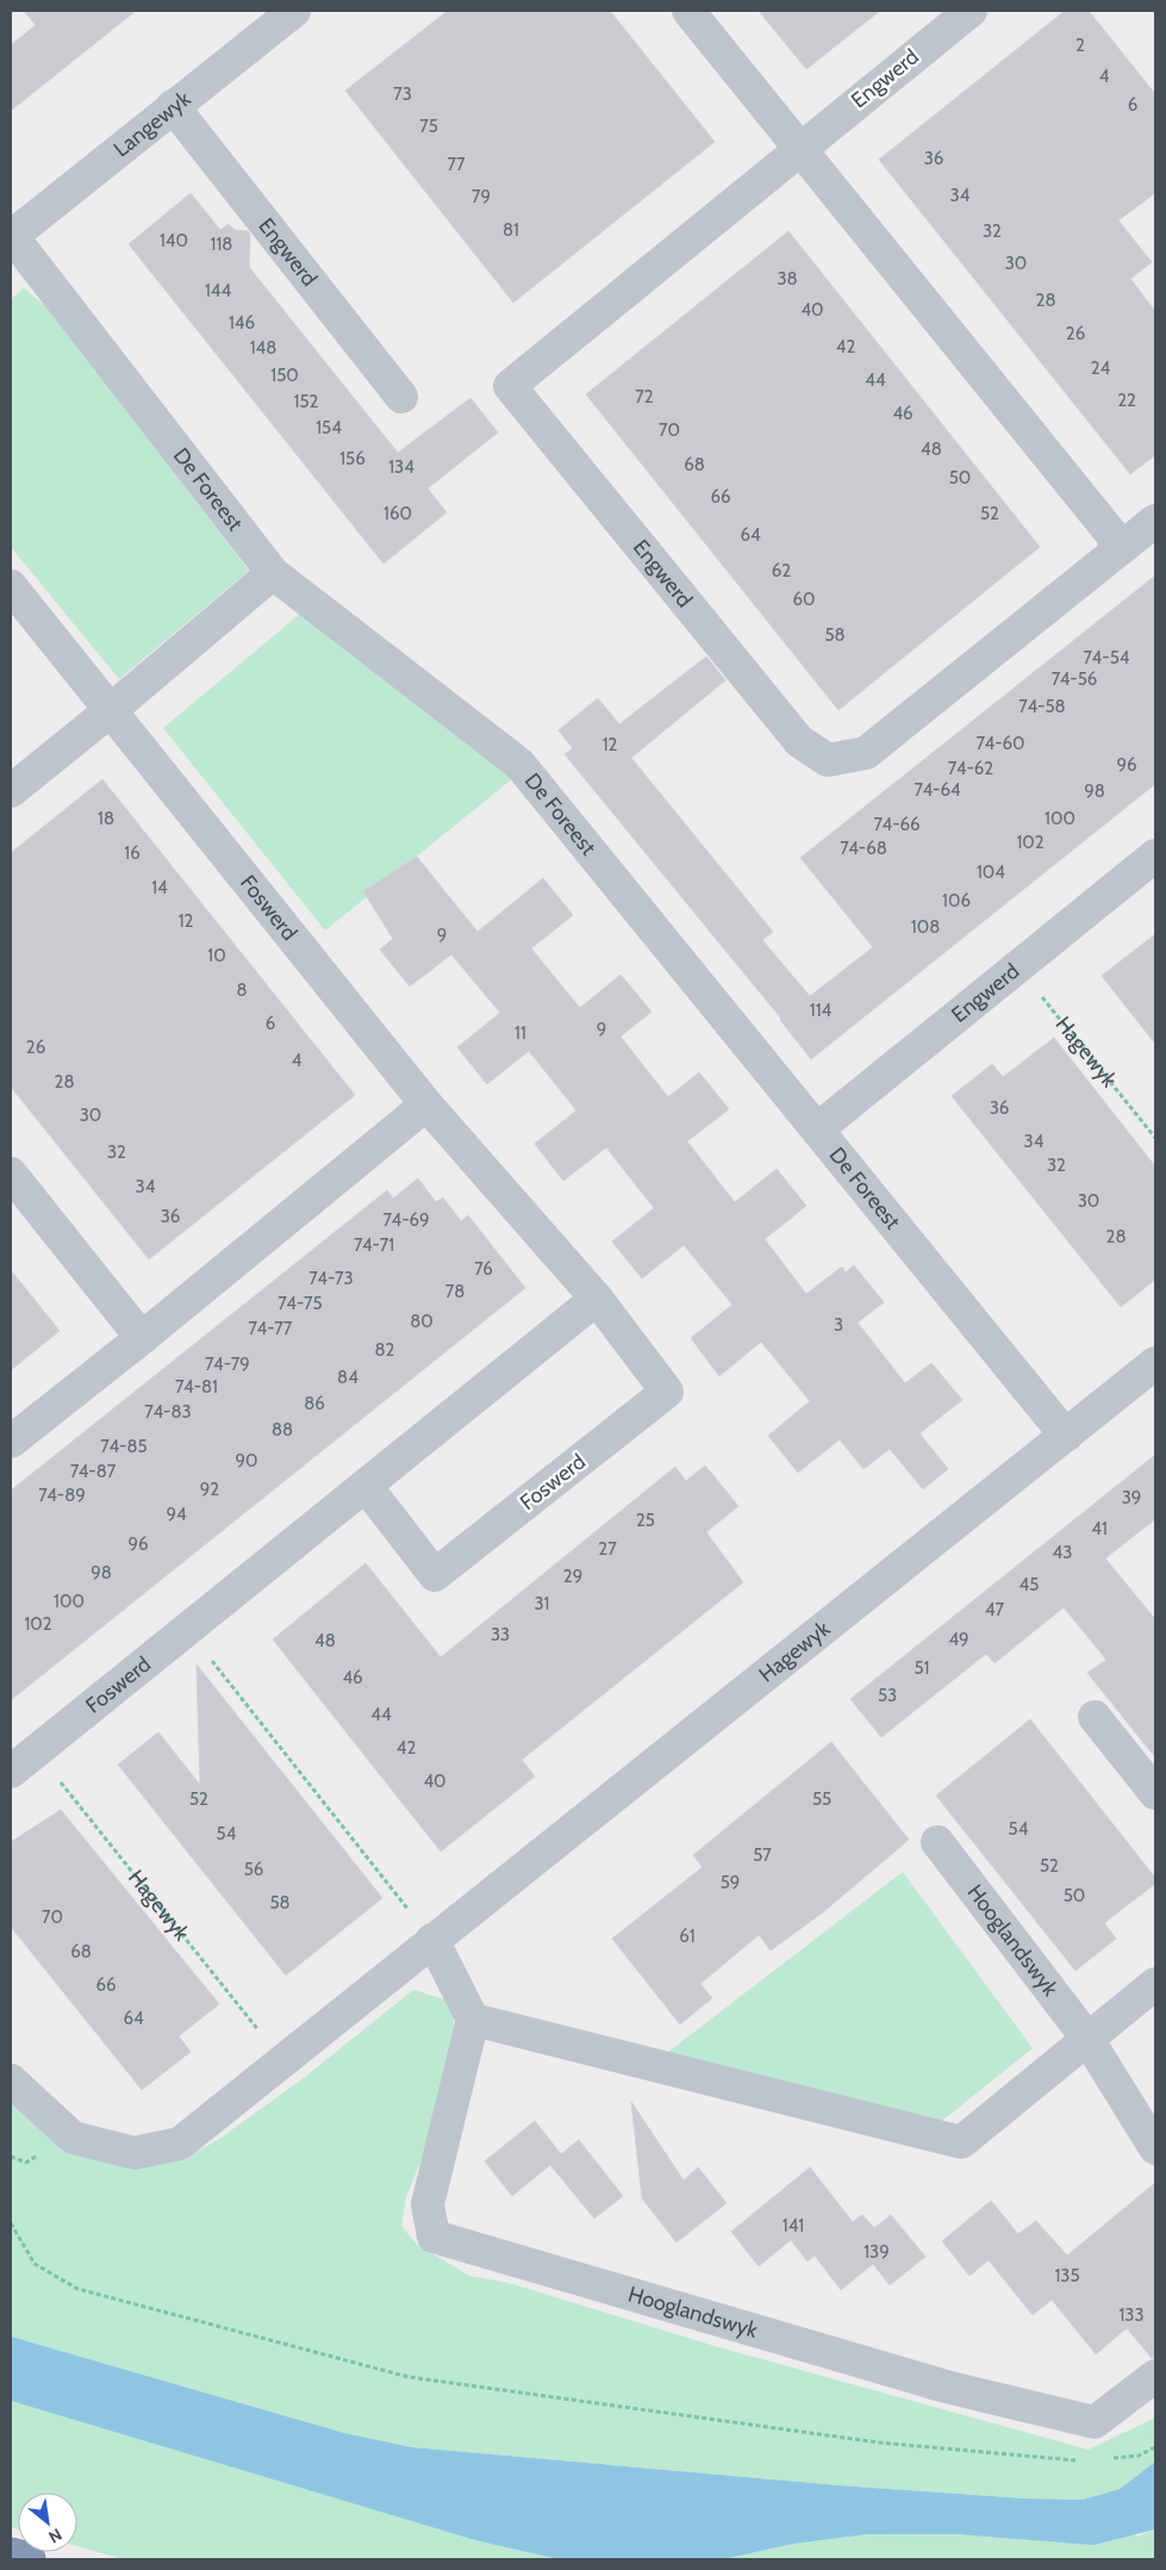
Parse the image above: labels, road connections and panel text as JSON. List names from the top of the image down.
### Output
{
  "streets": {
    "street": [
      "Engwerd",
      "Langewyk",
      "De Foreest",
      "Foswerd",
      "Hagewyk",
      "Hooglandswyk"
    ]
  },
  "crossings": [
    ["Engwerd", "Langewyk"],
    ["Engwerd", "De Foreest"],
    ["Engwerd", "Hagewyk"],
    ["Langewyk", "De Foreest"],
    ["De Foreest", "Hagewyk"],
    ["Foswerd", "Hagewyk"]
  ],
  "house_numbers": [
    "2",
    "4",
    "73",
    "6",
    "75",
    "36",
    "77",
    "34",
    "79",
    "81",
    "32",
    "140",
    "118",
    "30",
    "38",
    "144",
    "28",
    "40",
    "146",
    "26",
    "42",
    "148",
    "24",
    "150",
    "44",
    "72",
    "22",
    "152",
    "46",
    "154",
    "70",
    "48",
    "156",
    "68",
    "134",
    "50",
    "66",
    "160",
    "52",
    "64",
    "62",
    "60",
    "58",
    "74-54",
    "74-56",
    "74-58",
    "74-60",
    "12",
    "96",
    "74-62",
    "74-64",
    "98",
    "18",
    "100",
    "74-66",
    "102",
    "74-68",
    "16",
    "104",
    "14",
    "106",
    "12",
    "108",
    "9",
    "10",
    "8",
    "114",
    "6",
    "9",
    "11",
    "26",
    "4",
    "28",
    "36",
    "30",
    "34",
    "32",
    "32",
    "34",
    "30",
    "36",
    "74-69",
    "28",
    "74-71",
    "76",
    "74-73",
    "78",
    "74-75",
    "80",
    "3",
    "74-77",
    "82",
    "74-79",
    "84",
    "74-81",
    "86",
    "74-83",
    "88",
    "74-85",
    "90",
    "74-87",
    "92",
    "74-89",
    "39",
    "94",
    "25",
    "41",
    "96",
    "27",
    "43",
    "98",
    "29",
    "45",
    "100",
    "31",
    "47",
    "102",
    "33",
    "49",
    "48",
    "51",
    "46",
    "53",
    "44",
    "42",
    "40",
    "52",
    "55",
    "54",
    "54",
    "57",
    "52",
    "56",
    "59",
    "50",
    "58",
    "70",
    "61",
    "68",
    "66",
    "64",
    "141",
    "139",
    "135",
    "133"
  ],
  "north": "bottom right"
}
